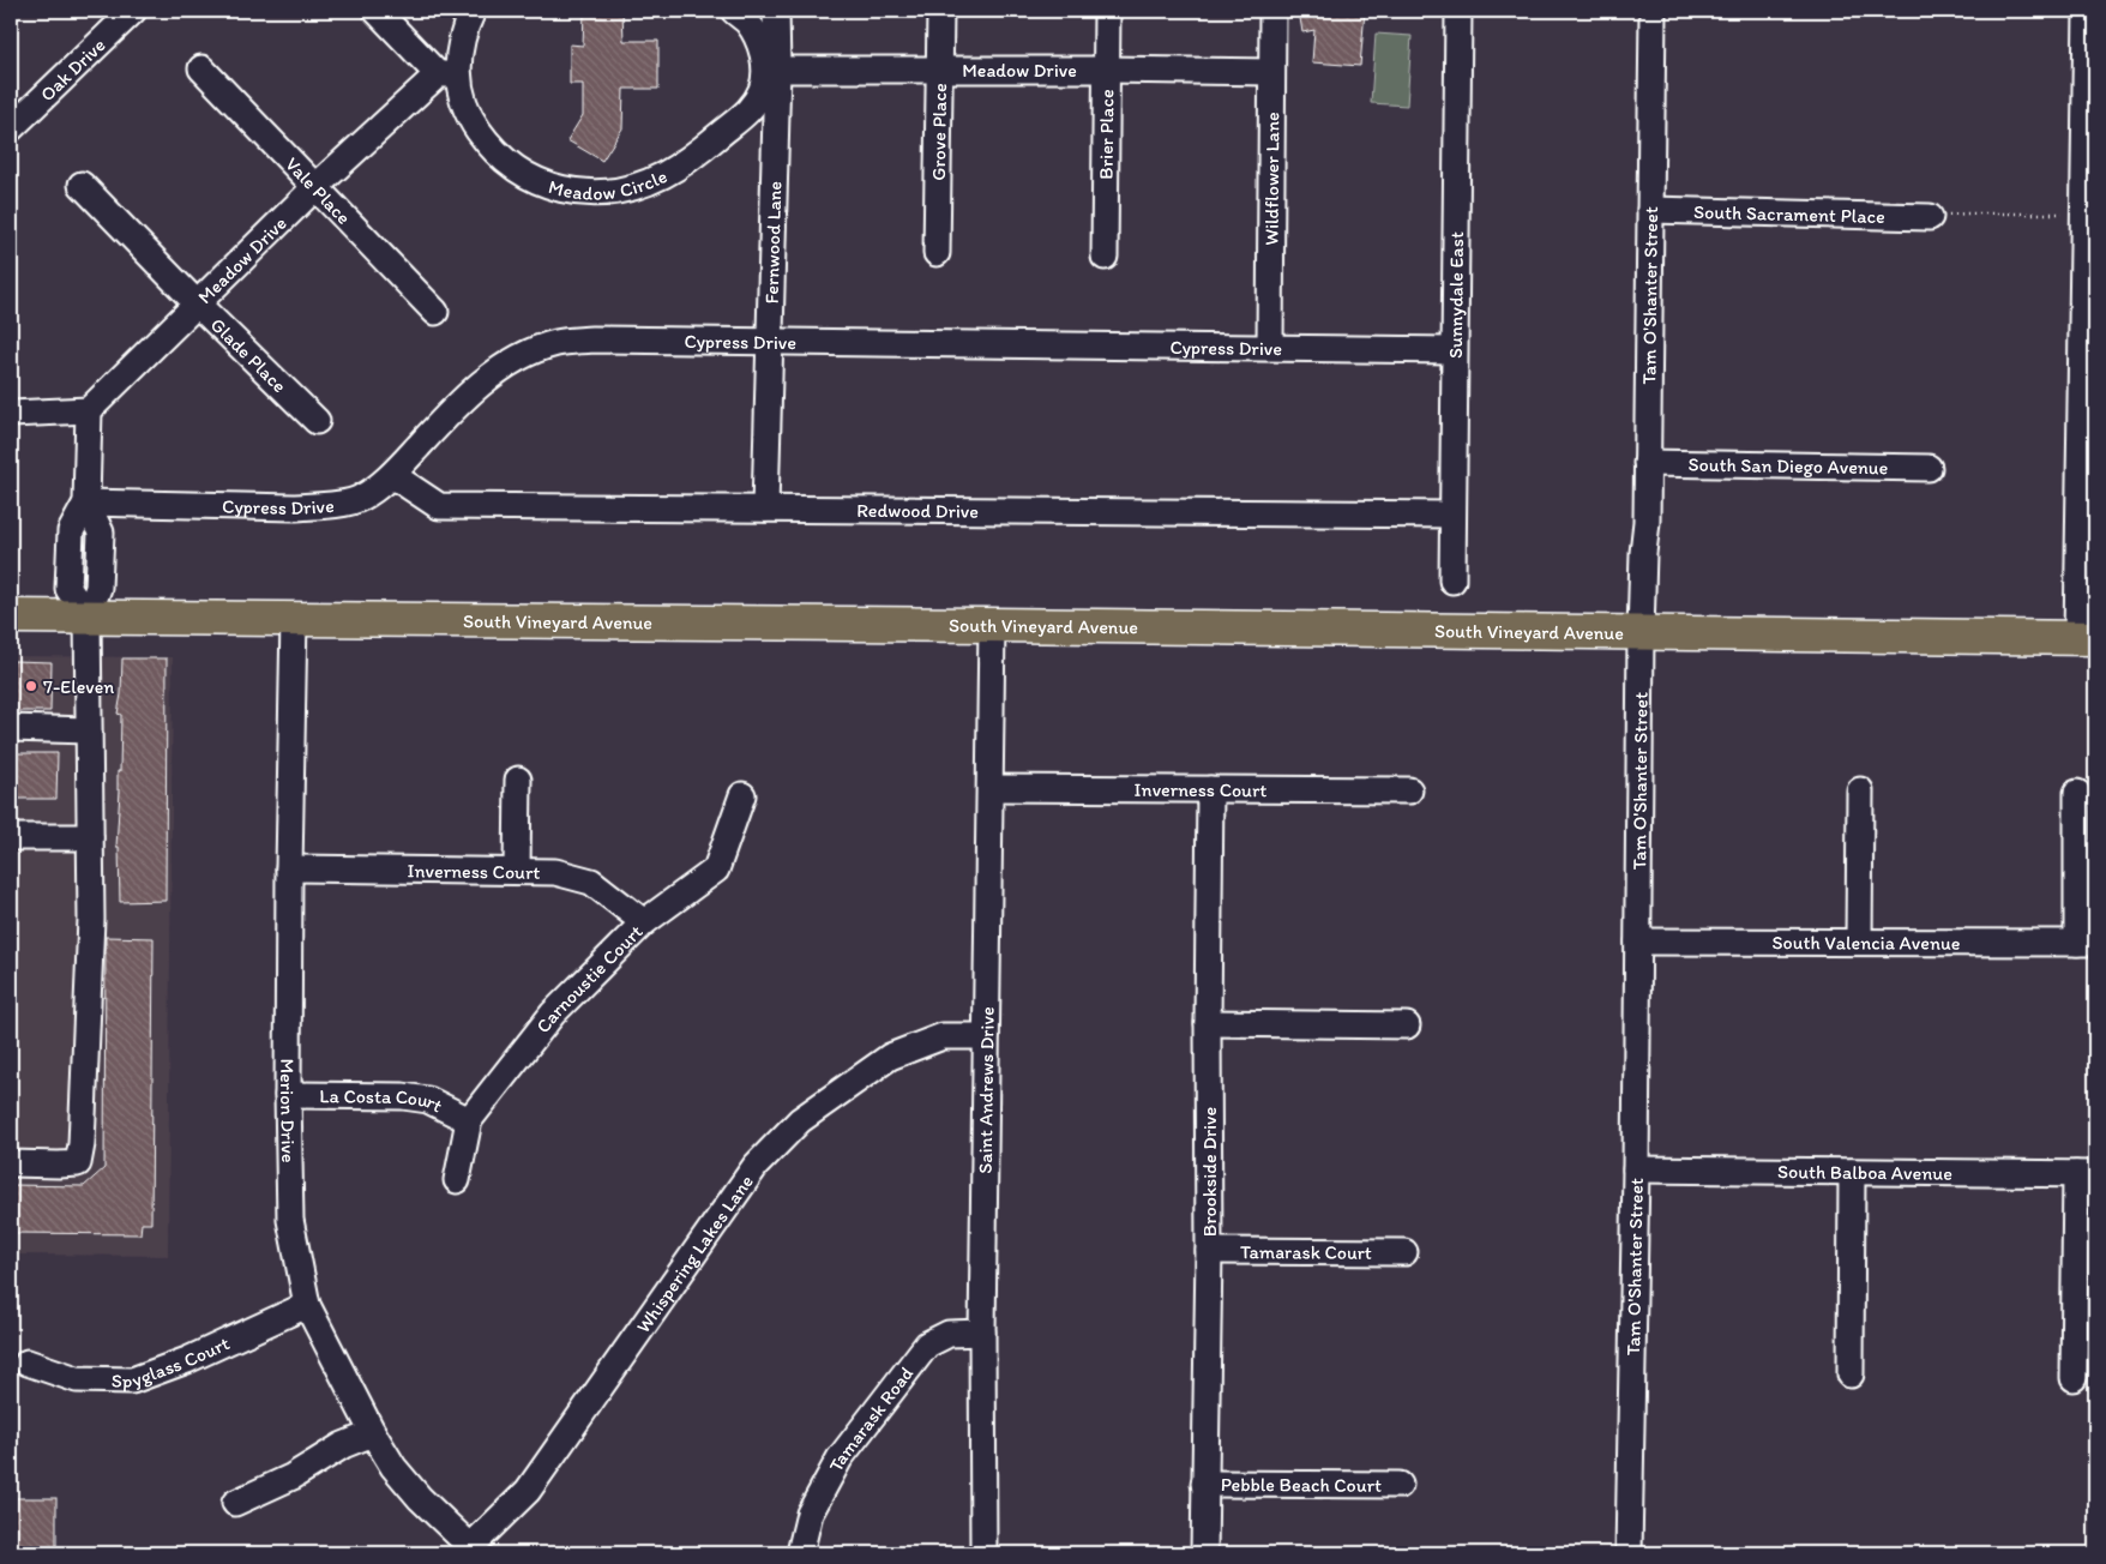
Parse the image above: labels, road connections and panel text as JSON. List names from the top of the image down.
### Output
{
  "streets": {
    "main road": ["South Vineyard Avenue"],
    "street": [
      "Oak Drive",
      "Meadow Drive",
      "Grove Place",
      "Brier Place",
      "Meadow Circle",
      "Wildflower Lane",
      "Vale Place",
      "South Sacrament Place",
      "Fernwood Lane",
      "Sunnydale East",
      "Tam O'Shanter Street",
      "Cypress Drive",
      "Glade Place",
      "South San Diego Avenue",
      "Redwood Drive",
      "Inverness Court",
      "South Valencia Avenue",
      "Carnoustie Court",
      "Saint Andrews Drive",
      "La Costa Court",
      "Merion Drive",
      "Brookside Drive",
      "South Balboa Avenue",
      "Tamarask Court",
      "Whispering Lakes Lane",
      "Spyglass Court",
      "Tamarask Road",
      "Pebble Beach Court"
    ]
  },
  "crossings": [
    ["Meadow Drive", "Grove Place"],
    ["Meadow Drive", "Brier Place"],
    ["Meadow Drive", "Meadow Circle"],
    ["Meadow Drive", "Wildflower Lane"],
    ["Meadow Drive", "Vale Place"],
    ["Meadow Drive", "Fernwood Lane"],
    ["Meadow Drive", "Glade Place"],
    ["Meadow Circle", "Fernwood Lane"],
    ["Wildflower Lane", "Cypress Drive"],
    ["South Sacrament Place", "Tam O'Shanter Street"],
    ["Fernwood Lane", "Cypress Drive"],
    ["Fernwood Lane", "Redwood Drive"],
    ["Sunnydale East", "Cypress Drive"],
    ["Sunnydale East", "Redwood Drive"],
    ["Tam O'Shanter Street", "South San Diego Avenue"],
    ["Tam O'Shanter Street", "South Vineyard Avenue"],
    ["Tam O'Shanter Street", "South Valencia Avenue"],
    ["Tam O'Shanter Street", "South Balboa Avenue"],
    ["Cypress Drive", "Redwood Drive"],
    ["South Vineyard Avenue", "Saint Andrews Drive"],
    ["South Vineyard Avenue", "Merion Drive"],
    ["Inverness Court", "Carnoustie Court"],
    ["Inverness Court", "Saint Andrews Drive"],
    ["Inverness Court", "Merion Drive"],
    ["Inverness Court", "Brookside Drive"],
    ["Carnoustie Court", "La Costa Court"],
    ["Saint Andrews Drive", "Whispering Lakes Lane"],
    ["Saint Andrews Drive", "Tamarask Road"],
    ["La Costa Court", "Merion Drive"],
    ["Merion Drive", "Whispering Lakes Lane"],
    ["Merion Drive", "Spyglass Court"],
    ["Brookside Drive", "Tamarask Court"],
    ["Brookside Drive", "Pebble Beach Court"]
  ],
  "places": ["7-Eleven"]
}
